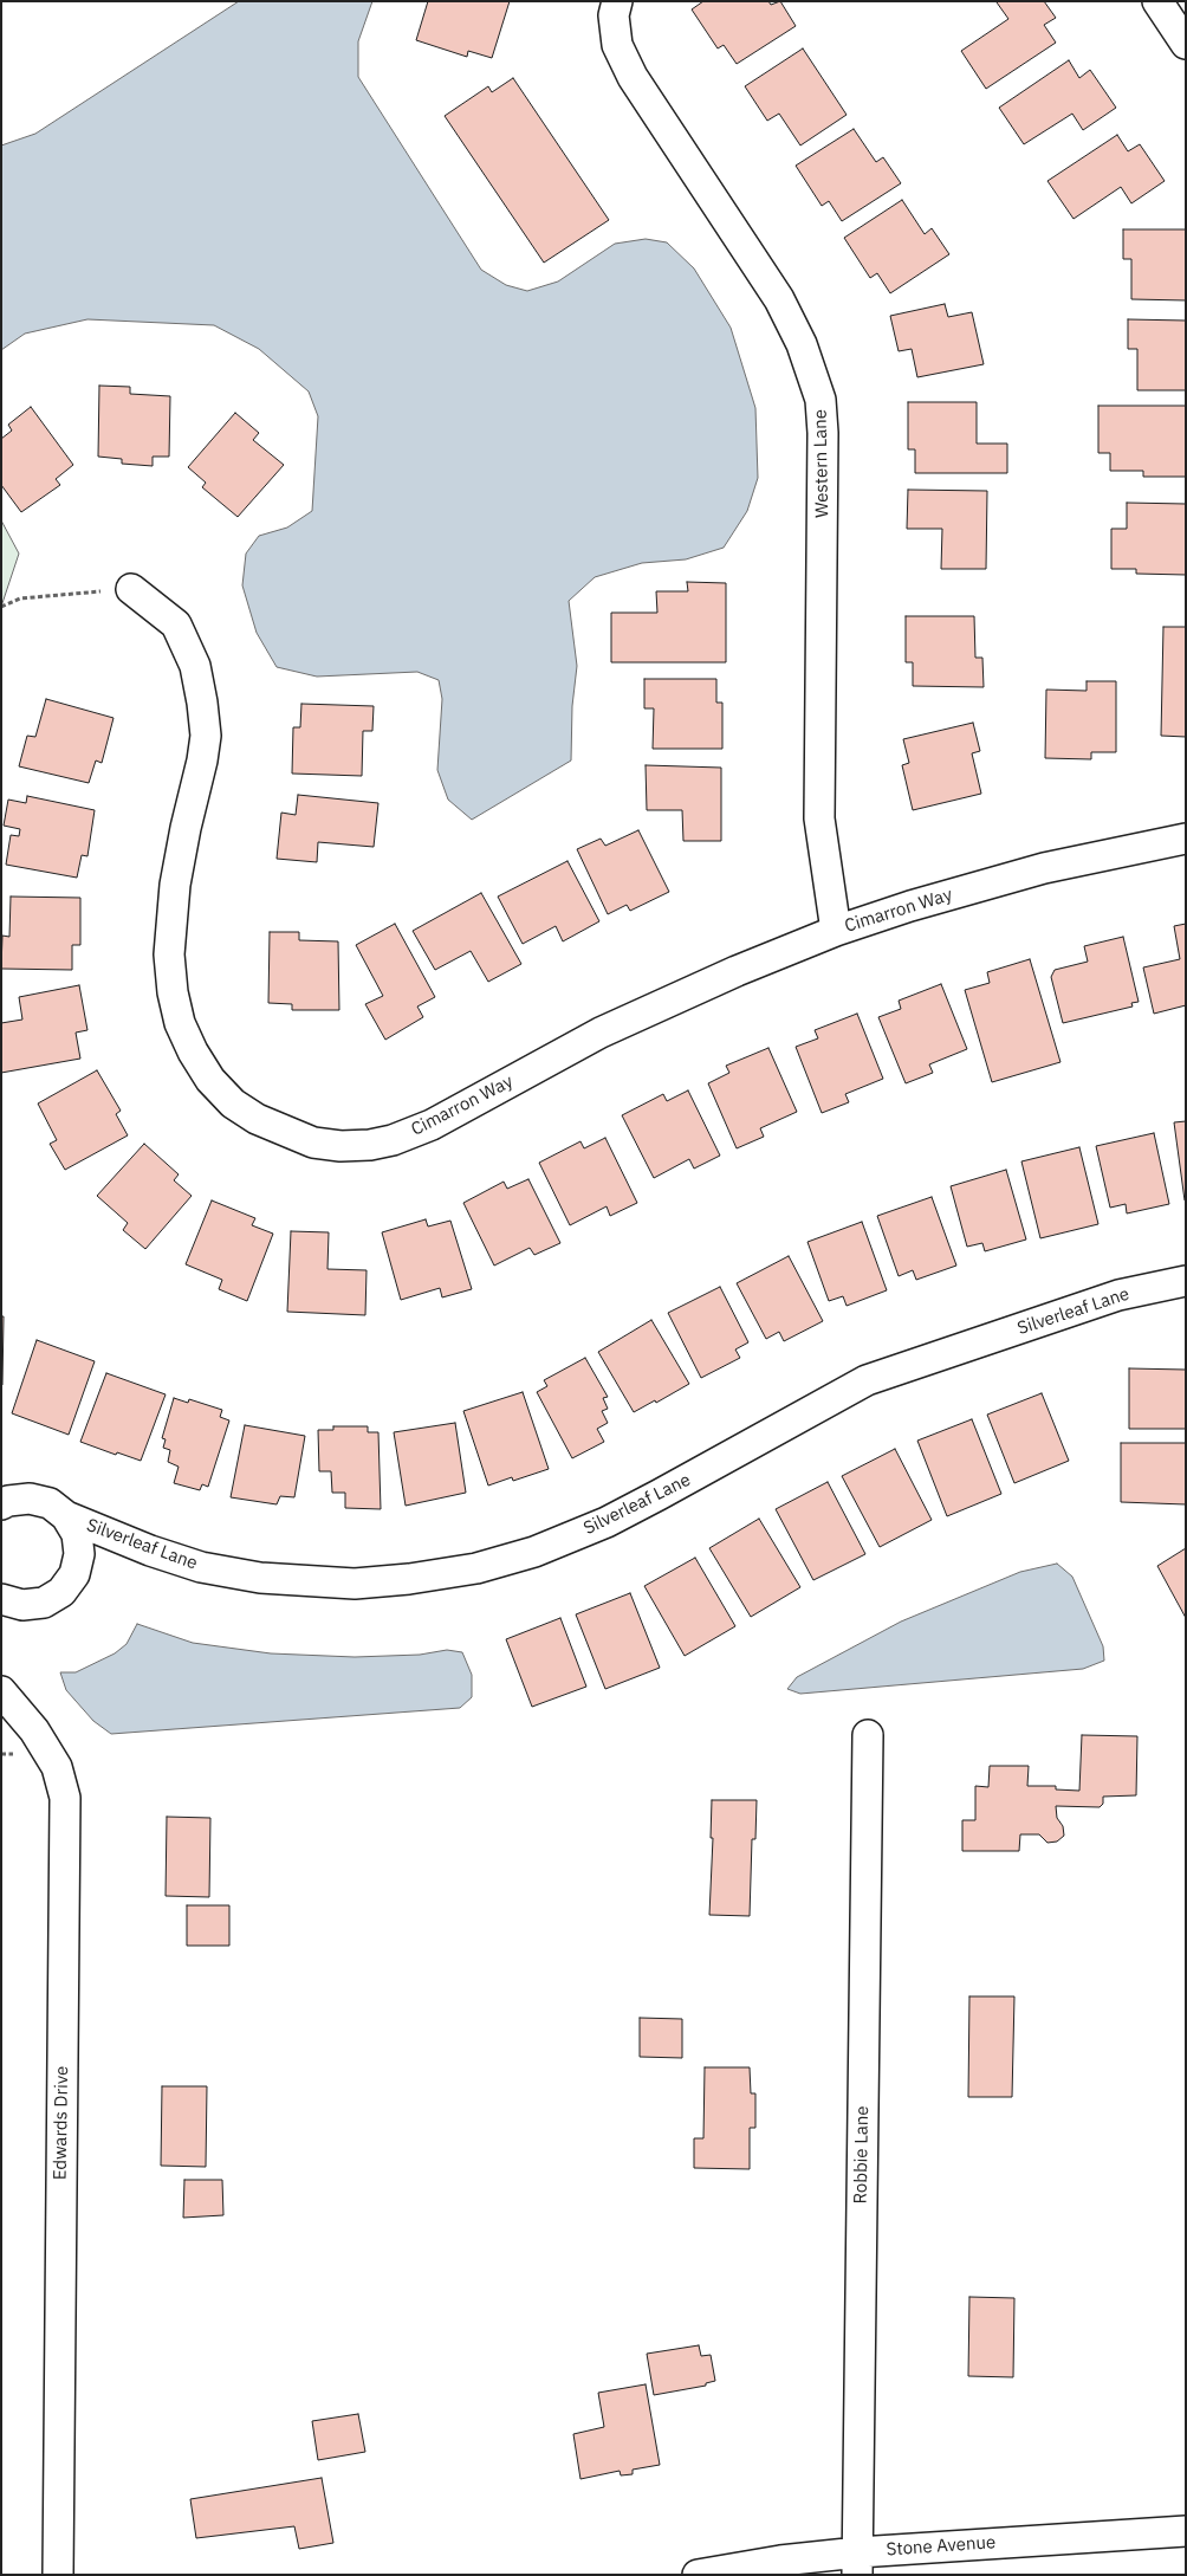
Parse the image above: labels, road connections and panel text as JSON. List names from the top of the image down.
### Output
{
  "streets": {
    "street": [
      "Western Lane",
      "Cimarron Way",
      "Silverleaf Lane",
      "Edwards Drive",
      "Robbie Lane",
      "Stone Avenue"
    ]
  },
  "crossings": [
    ["Western Lane", "Cimarron Way"],
    ["Robbie Lane", "Stone Avenue"]
  ]
}
